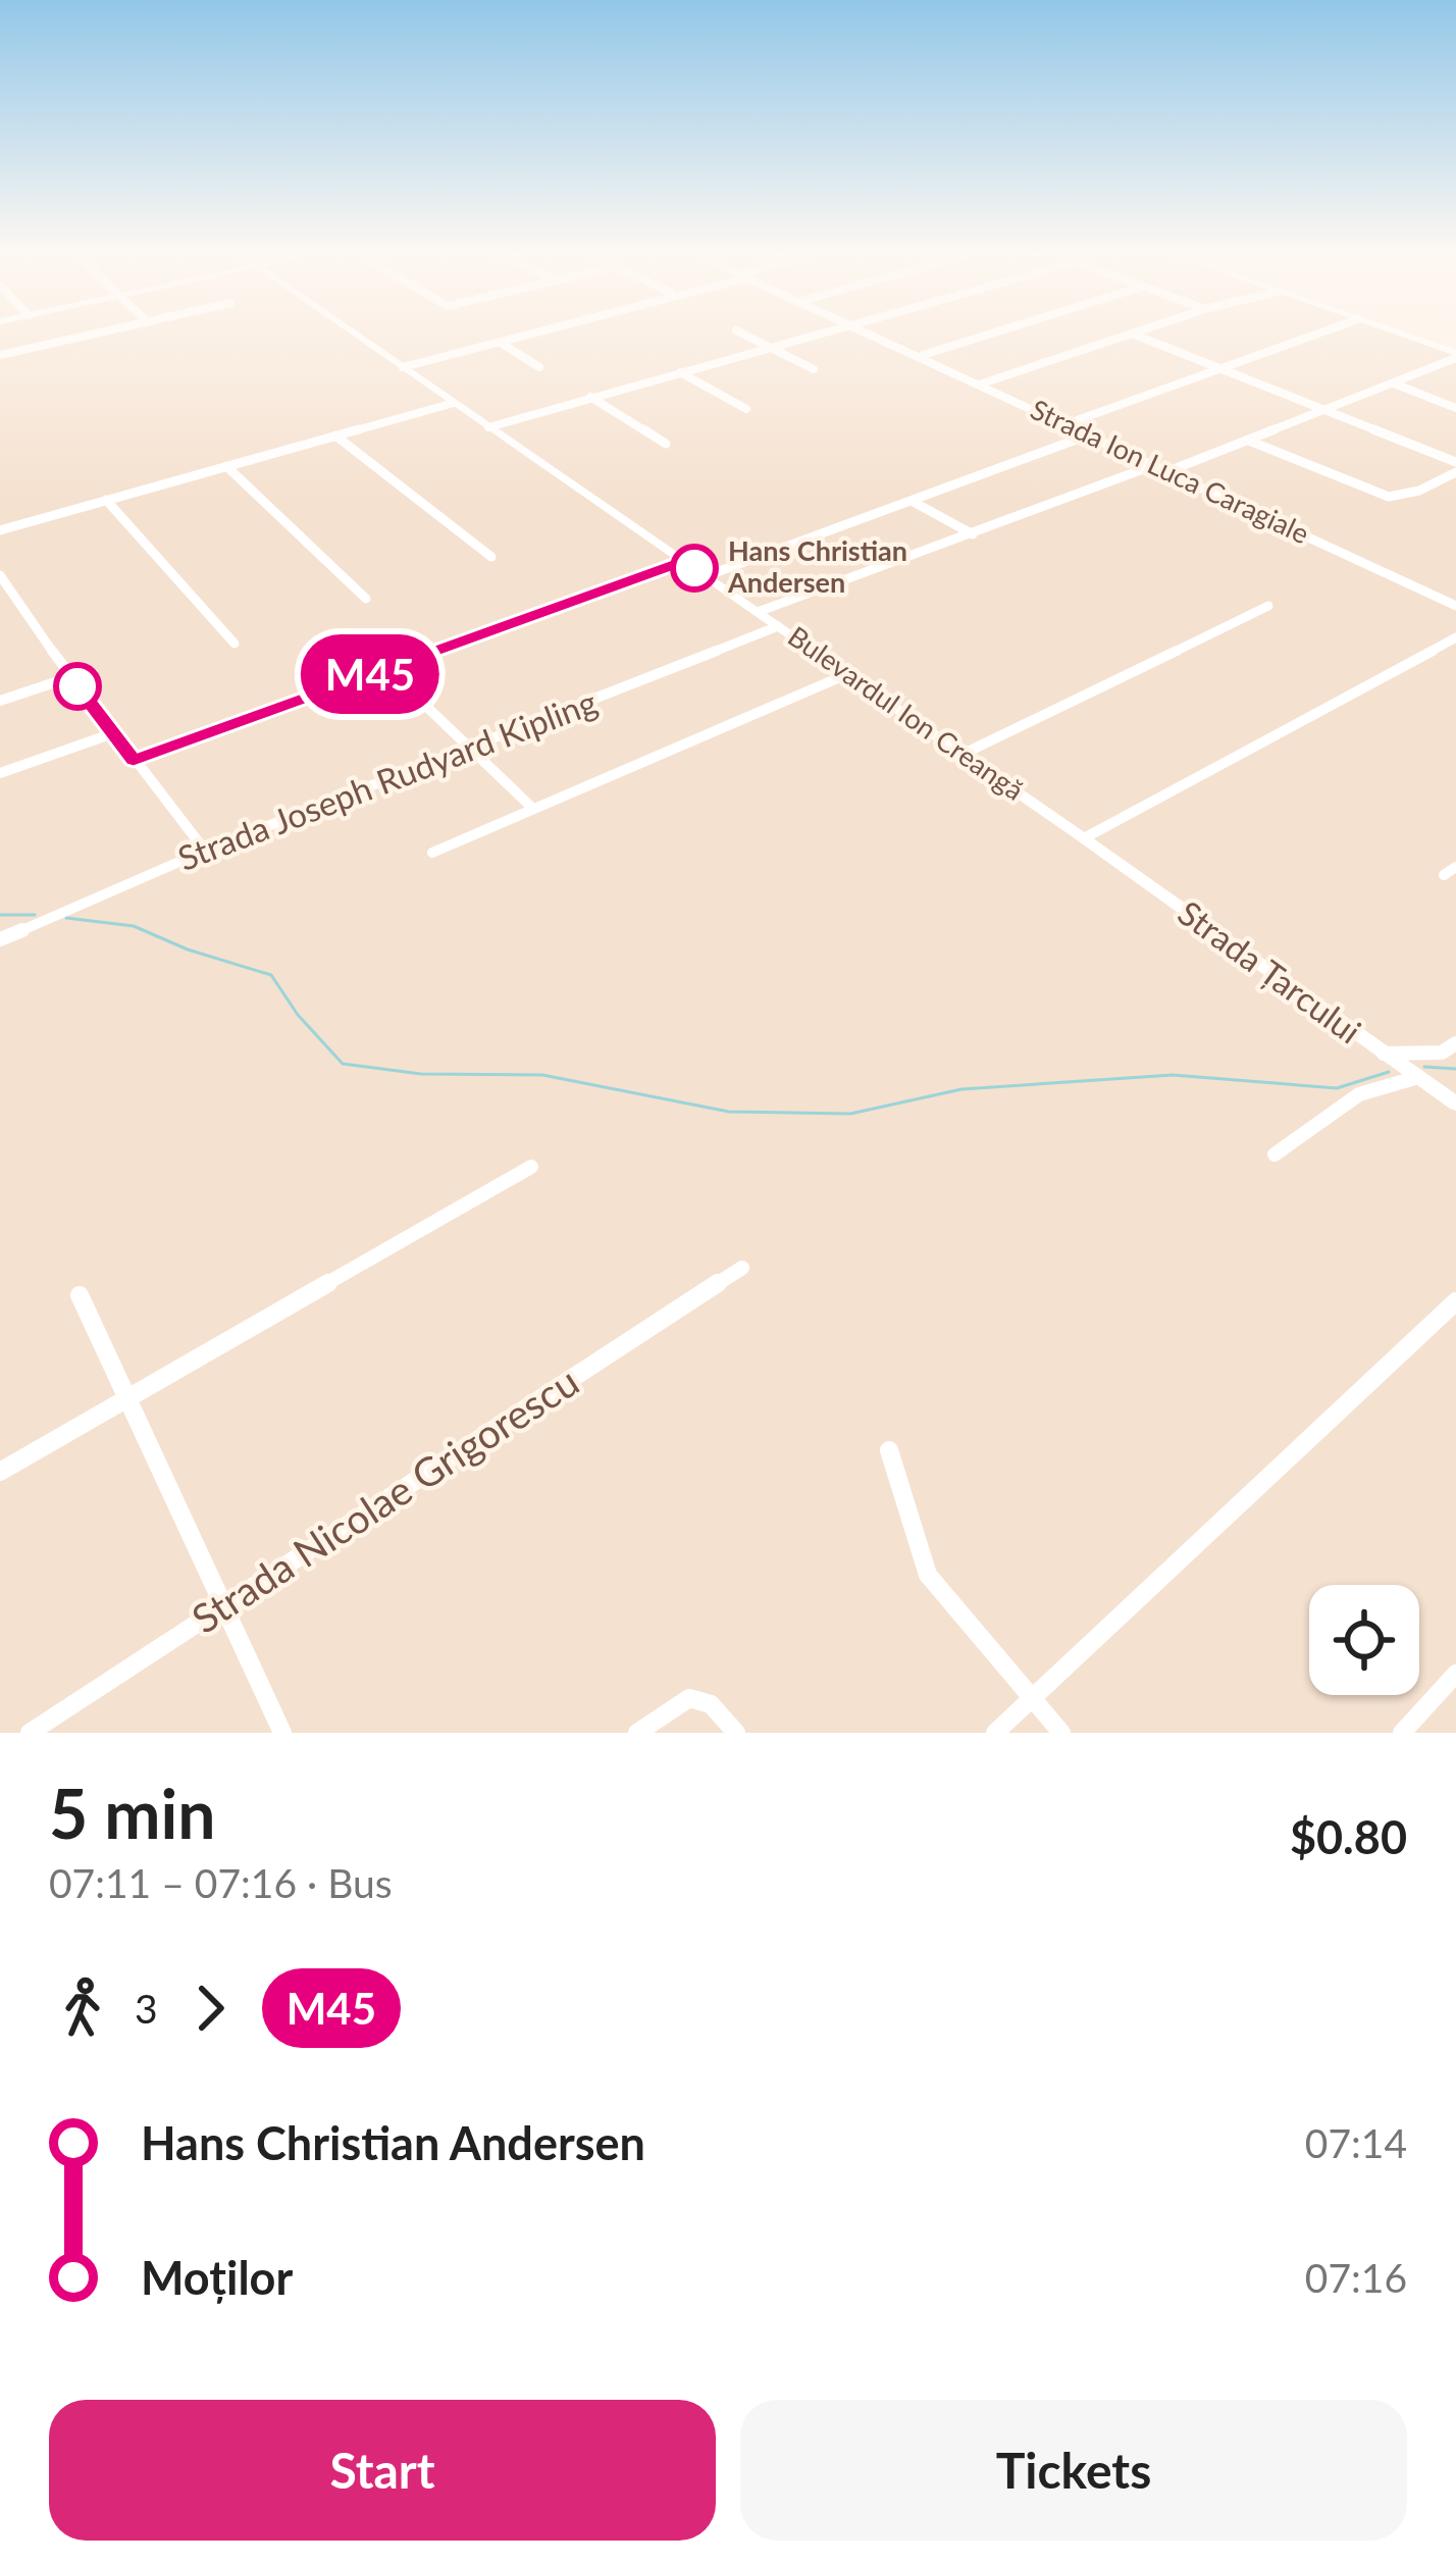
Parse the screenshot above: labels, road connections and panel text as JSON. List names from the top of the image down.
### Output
{
  "streets": {
    "street": [
      "Strada Ion Luca Caragiale",
      "Bulevardul Ion Creangă",
      "Strada Joseph Rudyard Kipling",
      "Strada Țarcului",
      "Strada Nicolae Grigorescu"
    ]
  },
  "crossings": [
    ["Bulevardul Ion Creangă", "Strada Joseph Rudyard Kipling"],
    ["Bulevardul Ion Creangă", "Strada Țarcului"]
  ],
  "places": ["Hans Christian Andersen"],
  "lines": ["bus line M45"],
  "page": {
    "on_map": "M45",
    "heading": ["5 min", "07:11 – 07:16 · Bus", "$0.80"],
    "legs": ["3", "M45"],
    "list": [
      {
        "name": "Hans Christian Andersen",
        "value": "07:14"
      },
      {
        "name": "Moților",
        "value": "07:16"
      }
    ],
    "buttons": ["Start", "Tickets"]
  }
}
